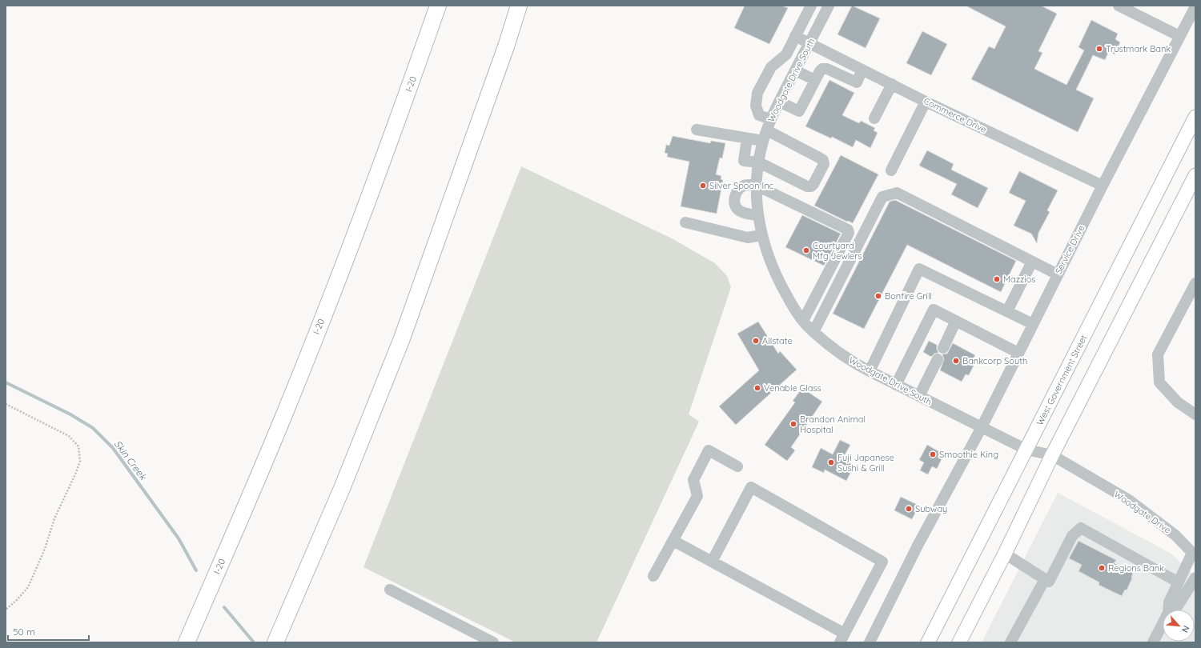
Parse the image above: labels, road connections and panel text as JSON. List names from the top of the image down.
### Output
{
  "streets": {
    "highway": ["I-20"],
    "main road": ["West Government Street"],
    "street": [
      "Woodgate Drive South",
      "Commerce Drive",
      "Service Drive",
      "Woodgate Drive"
    ]
  },
  "crossings": [
    ["Woodgate Drive South", "Commerce Drive"],
    ["Woodgate Drive South", "Service Drive"],
    ["Commerce Drive", "Service Drive"]
  ],
  "water": ["Skin Creek"],
  "places": [
    "Trustmark Bank",
    "Silver Spoon Inc",
    "Courtyard Mfg Jewlers",
    "Mazzios",
    "Bonfire Grill",
    "Allstate",
    "Bankcorp South",
    "Venable Glass",
    "Brandon Animal Hospital",
    "Smoothie King",
    "Fuji Japanese Sushi & Grill",
    "Subway",
    "Regions Bank"
  ],
  "scale_bar": "50 m",
  "north": "bottom right"
}
